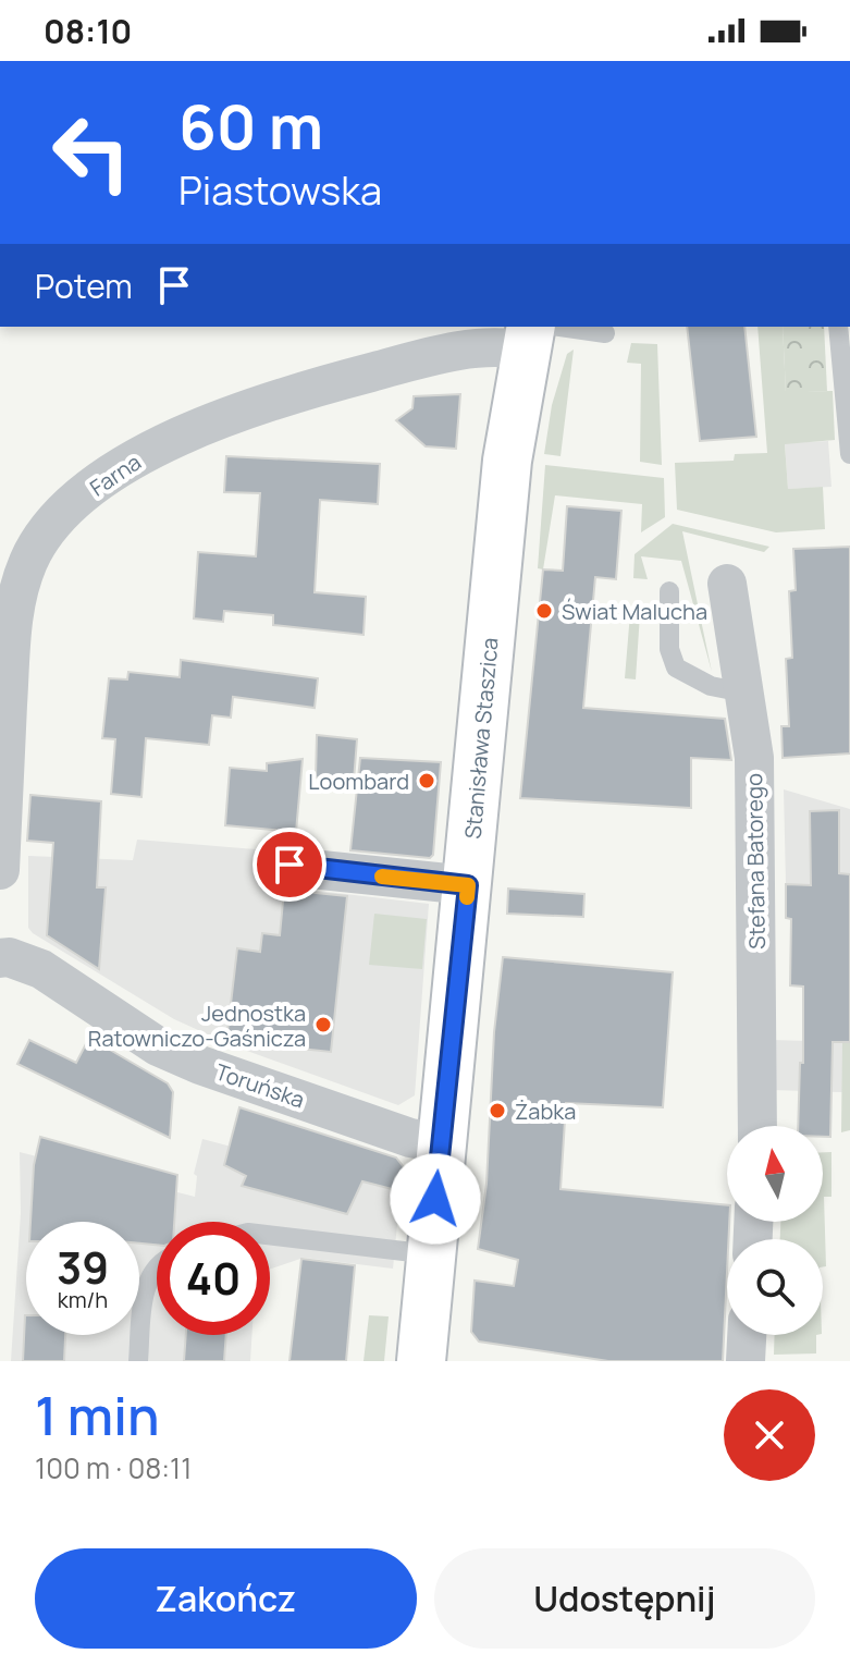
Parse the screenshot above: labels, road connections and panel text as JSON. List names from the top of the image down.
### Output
{
  "streets": {
    "street": [
      "Farna",
      "Stanisława Staszica",
      "Stefana Batorego",
      "Toruńska"
    ]
  },
  "crossings": [
    ["Farna", "Stanisława Staszica"],
    ["Stanisława Staszica", "Toruńska"]
  ],
  "places": [
    "Świat Malucha",
    "Loombard",
    "Jednostka Ratowniczo-Gaśnicza",
    "Żabka"
  ],
  "north": "top",
  "page": {
    "status": "08:10",
    "turn": ["60 m", "Piastowska"],
    "then": "Potem",
    "speed": "39 km/h",
    "limit": "40",
    "heading": ["1 min", "100 m · 08:11"],
    "buttons": ["Zakończ", "Udostępnij"]
  }
}
